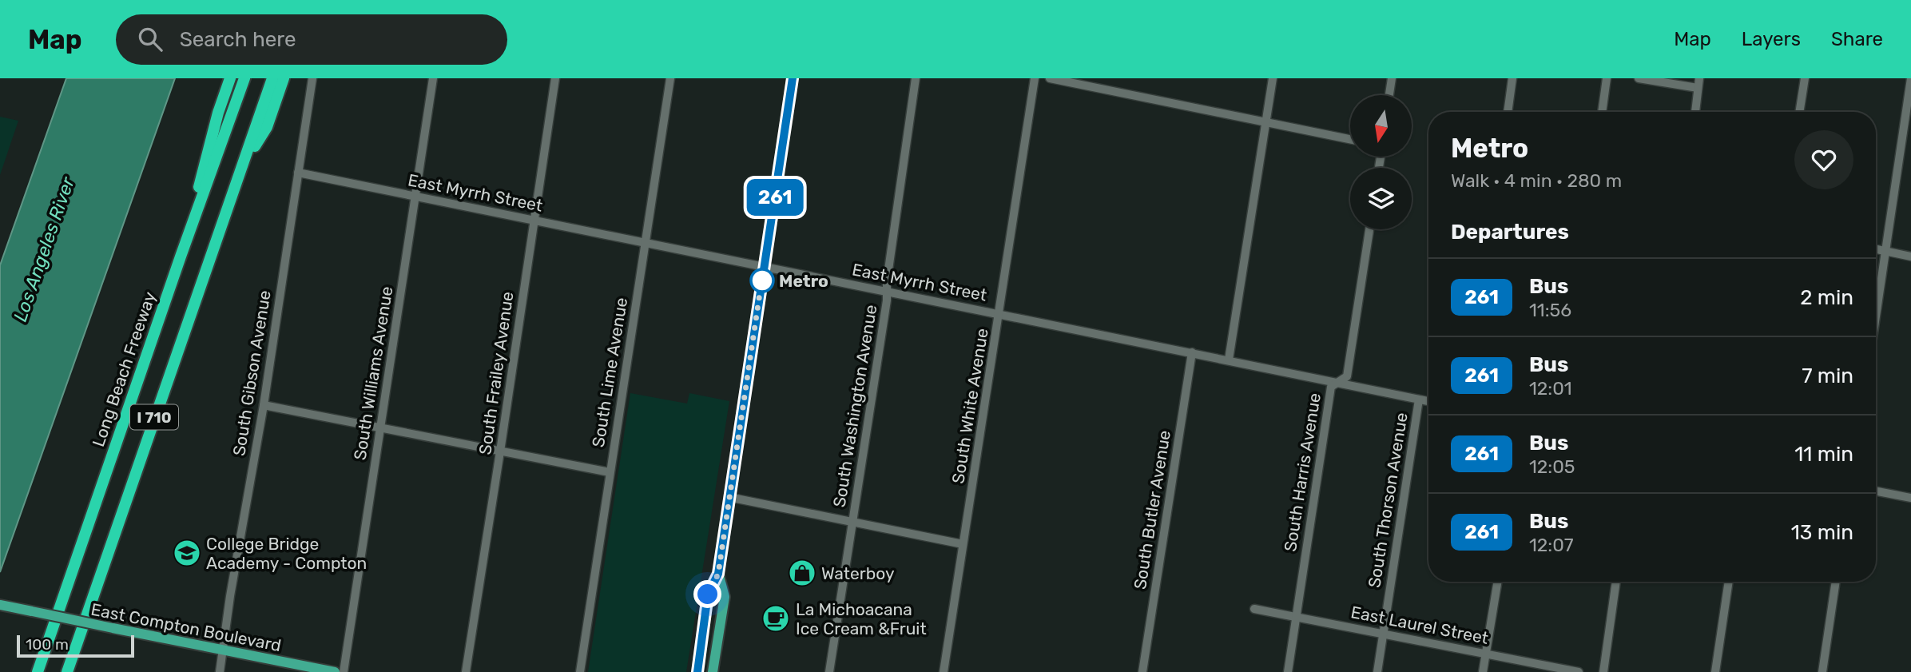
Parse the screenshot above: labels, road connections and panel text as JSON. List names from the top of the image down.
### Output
{
  "streets": {
    "highway": ["Long Beach Freeway", "I 710"],
    "main road": ["East Compton Boulevard"],
    "street": [
      "East Myrrh Street",
      "South Lime Avenue",
      "South Gibson Avenue",
      "South Williams Avenue",
      "South Frailey Avenue",
      "South Washington Avenue",
      "South White Avenue",
      "South Harris Avenue",
      "South Thorson Avenue",
      "South Butler Avenue",
      "East Laurel Street"
    ]
  },
  "crossings": [
    ["East Myrrh Street", "South Lime Avenue"],
    ["East Myrrh Street", "South Gibson Avenue"],
    ["East Myrrh Street", "South Williams Avenue"],
    ["East Myrrh Street", "South Frailey Avenue"],
    ["East Myrrh Street", "South Washington Avenue"],
    ["East Myrrh Street", "South White Avenue"],
    ["East Myrrh Street", "South Harris Avenue"],
    ["East Myrrh Street", "South Thorson Avenue"],
    ["East Myrrh Street", "South Butler Avenue"],
    ["South Gibson Avenue", "East Compton Boulevard"],
    ["South Harris Avenue", "East Laurel Street"],
    ["South Thorson Avenue", "East Laurel Street"]
  ],
  "water": ["Los Angeles River"],
  "places": {
    "other": ["Metro"],
    "school or university": ["College Bridge Academy - Compton"],
    "shop": ["Waterboy"],
    "cafe": ["La Michoacana Ice Cream &Fruit"]
  },
  "lines": ["bus line 261"],
  "scale_bar": "100 m",
  "north": "bottom",
  "page": {
    "header": "Map",
    "search": "Search here",
    "nav": ["Map", "Layers", "Share"],
    "on_map": "261",
    "heading": [
      ["Metro", "Walk · 4 min · 280 m"],
      "Departures"
    ],
    "list": [
      {
        "mark": "261",
        "name": "Bus",
        "note": "11:56",
        "value": "2 min"
      },
      {
        "mark": "261",
        "name": "Bus",
        "note": "12:01",
        "value": "7 min"
      },
      {
        "mark": "261",
        "name": "Bus",
        "note": "12:05",
        "value": "11 min"
      },
      {
        "mark": "261",
        "name": "Bus",
        "note": "12:07",
        "value": "13 min"
      }
    ],
    "scale": "100 m"
  }
}
